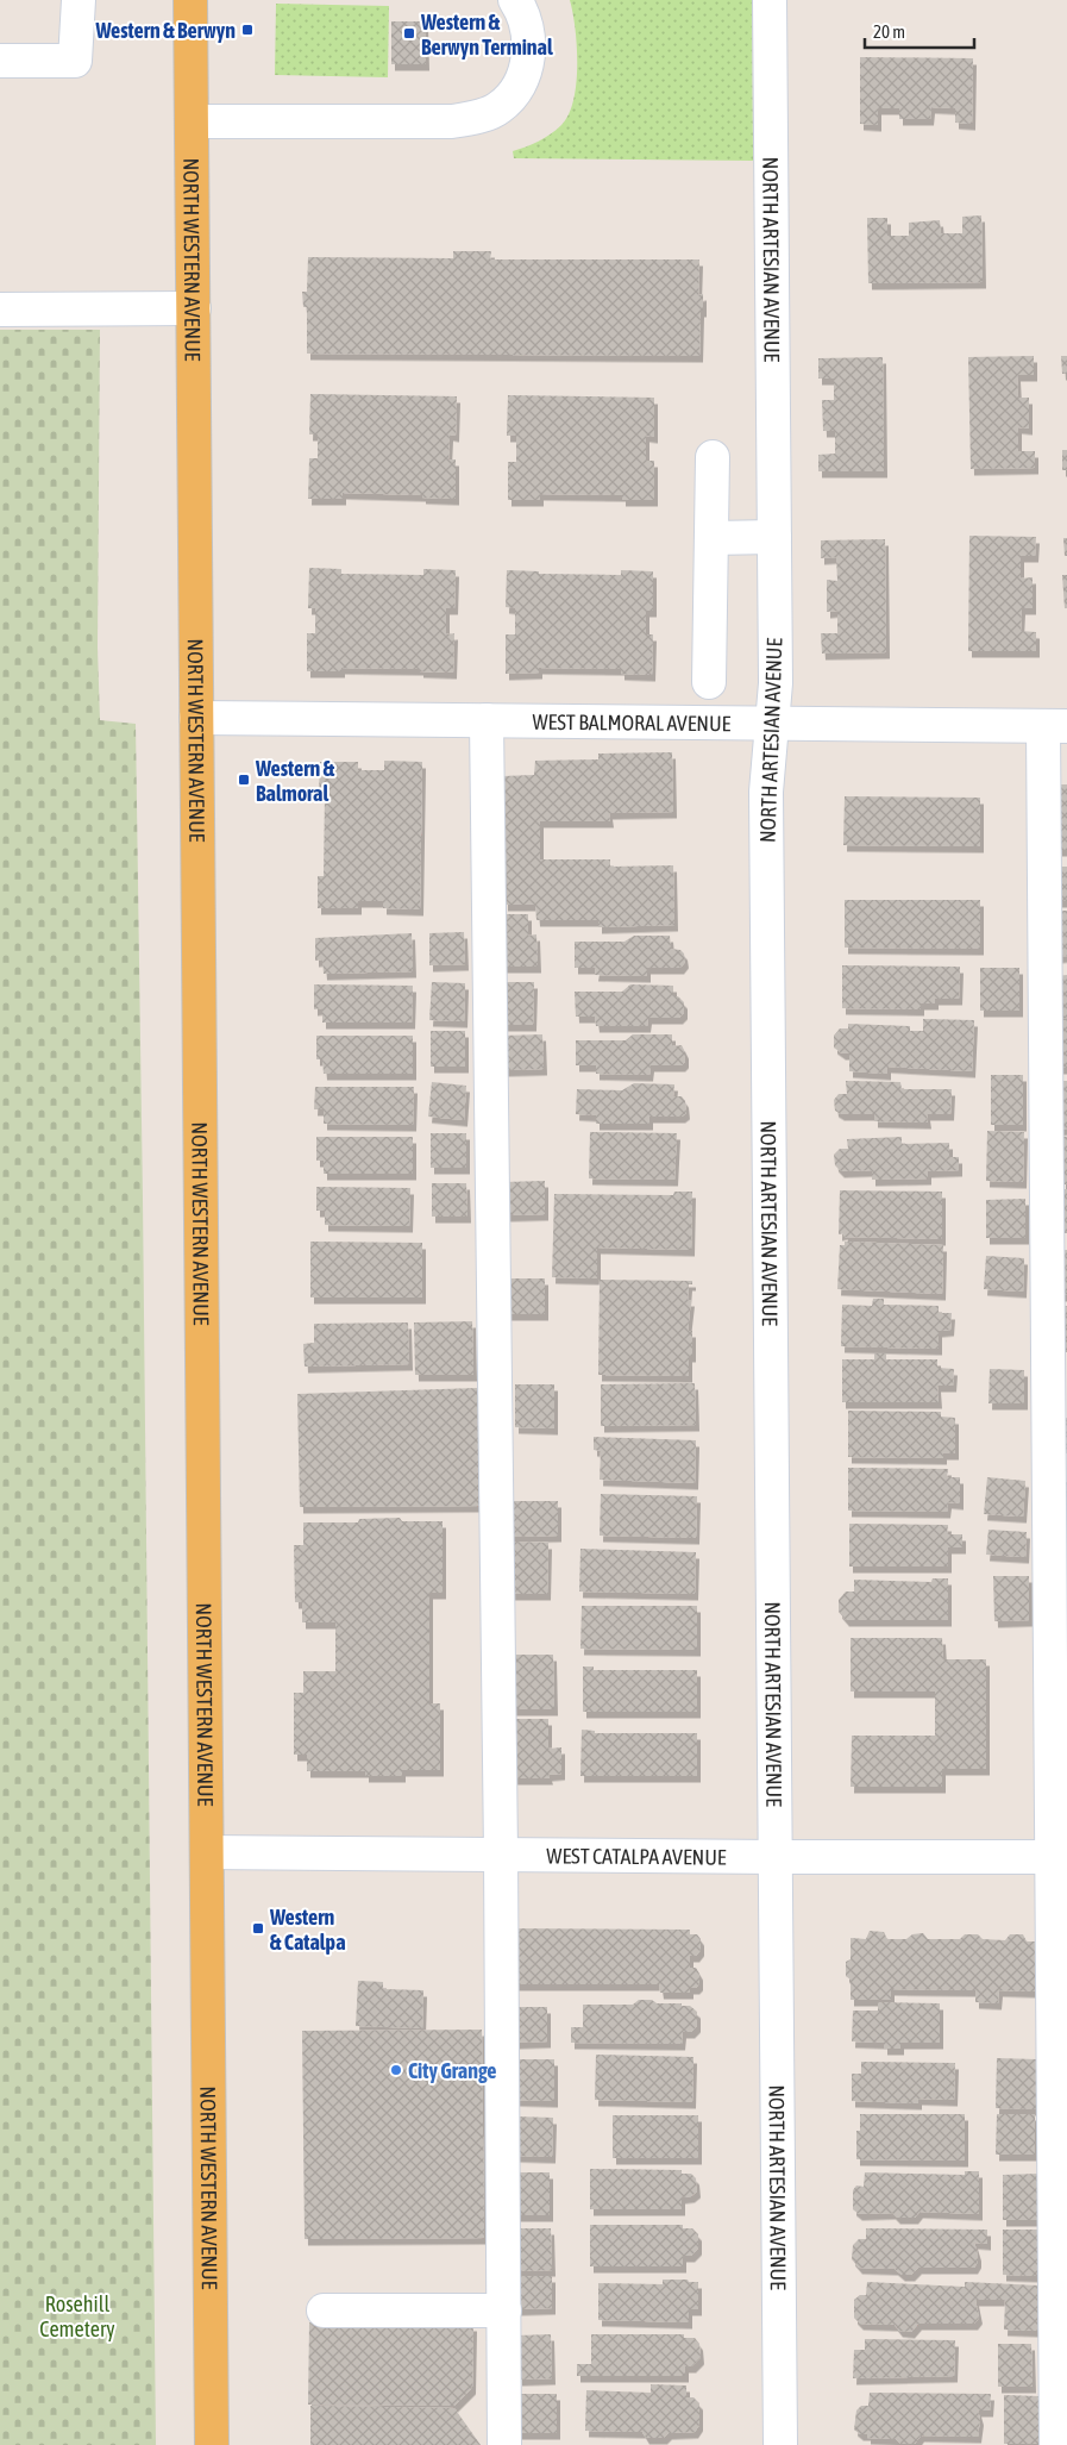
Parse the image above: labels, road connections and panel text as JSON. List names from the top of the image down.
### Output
{
  "streets": {
    "main road": ["NORTH WESTERN AVENUE"],
    "street": ["NORTH ARTESIAN AVENUE", "WEST BALMORAL AVENUE", "WEST CATALPA AVENUE"]
  },
  "crossings": [
    ["NORTH WESTERN AVENUE", "WEST BALMORAL AVENUE"],
    ["NORTH WESTERN AVENUE", "WEST CATALPA AVENUE"],
    ["NORTH ARTESIAN AVENUE", "WEST BALMORAL AVENUE"],
    ["NORTH ARTESIAN AVENUE", "WEST CATALPA AVENUE"]
  ],
  "parks": ["Rosehill Cemetery"],
  "places": {
    "transit": [
      "Western & Berwyn",
      "Western & Berwyn Terminal",
      "Western & Balmoral",
      "Western & Catalpa"
    ],
    "other": ["City Grange"]
  },
  "scale_bar": "20 m"
}
